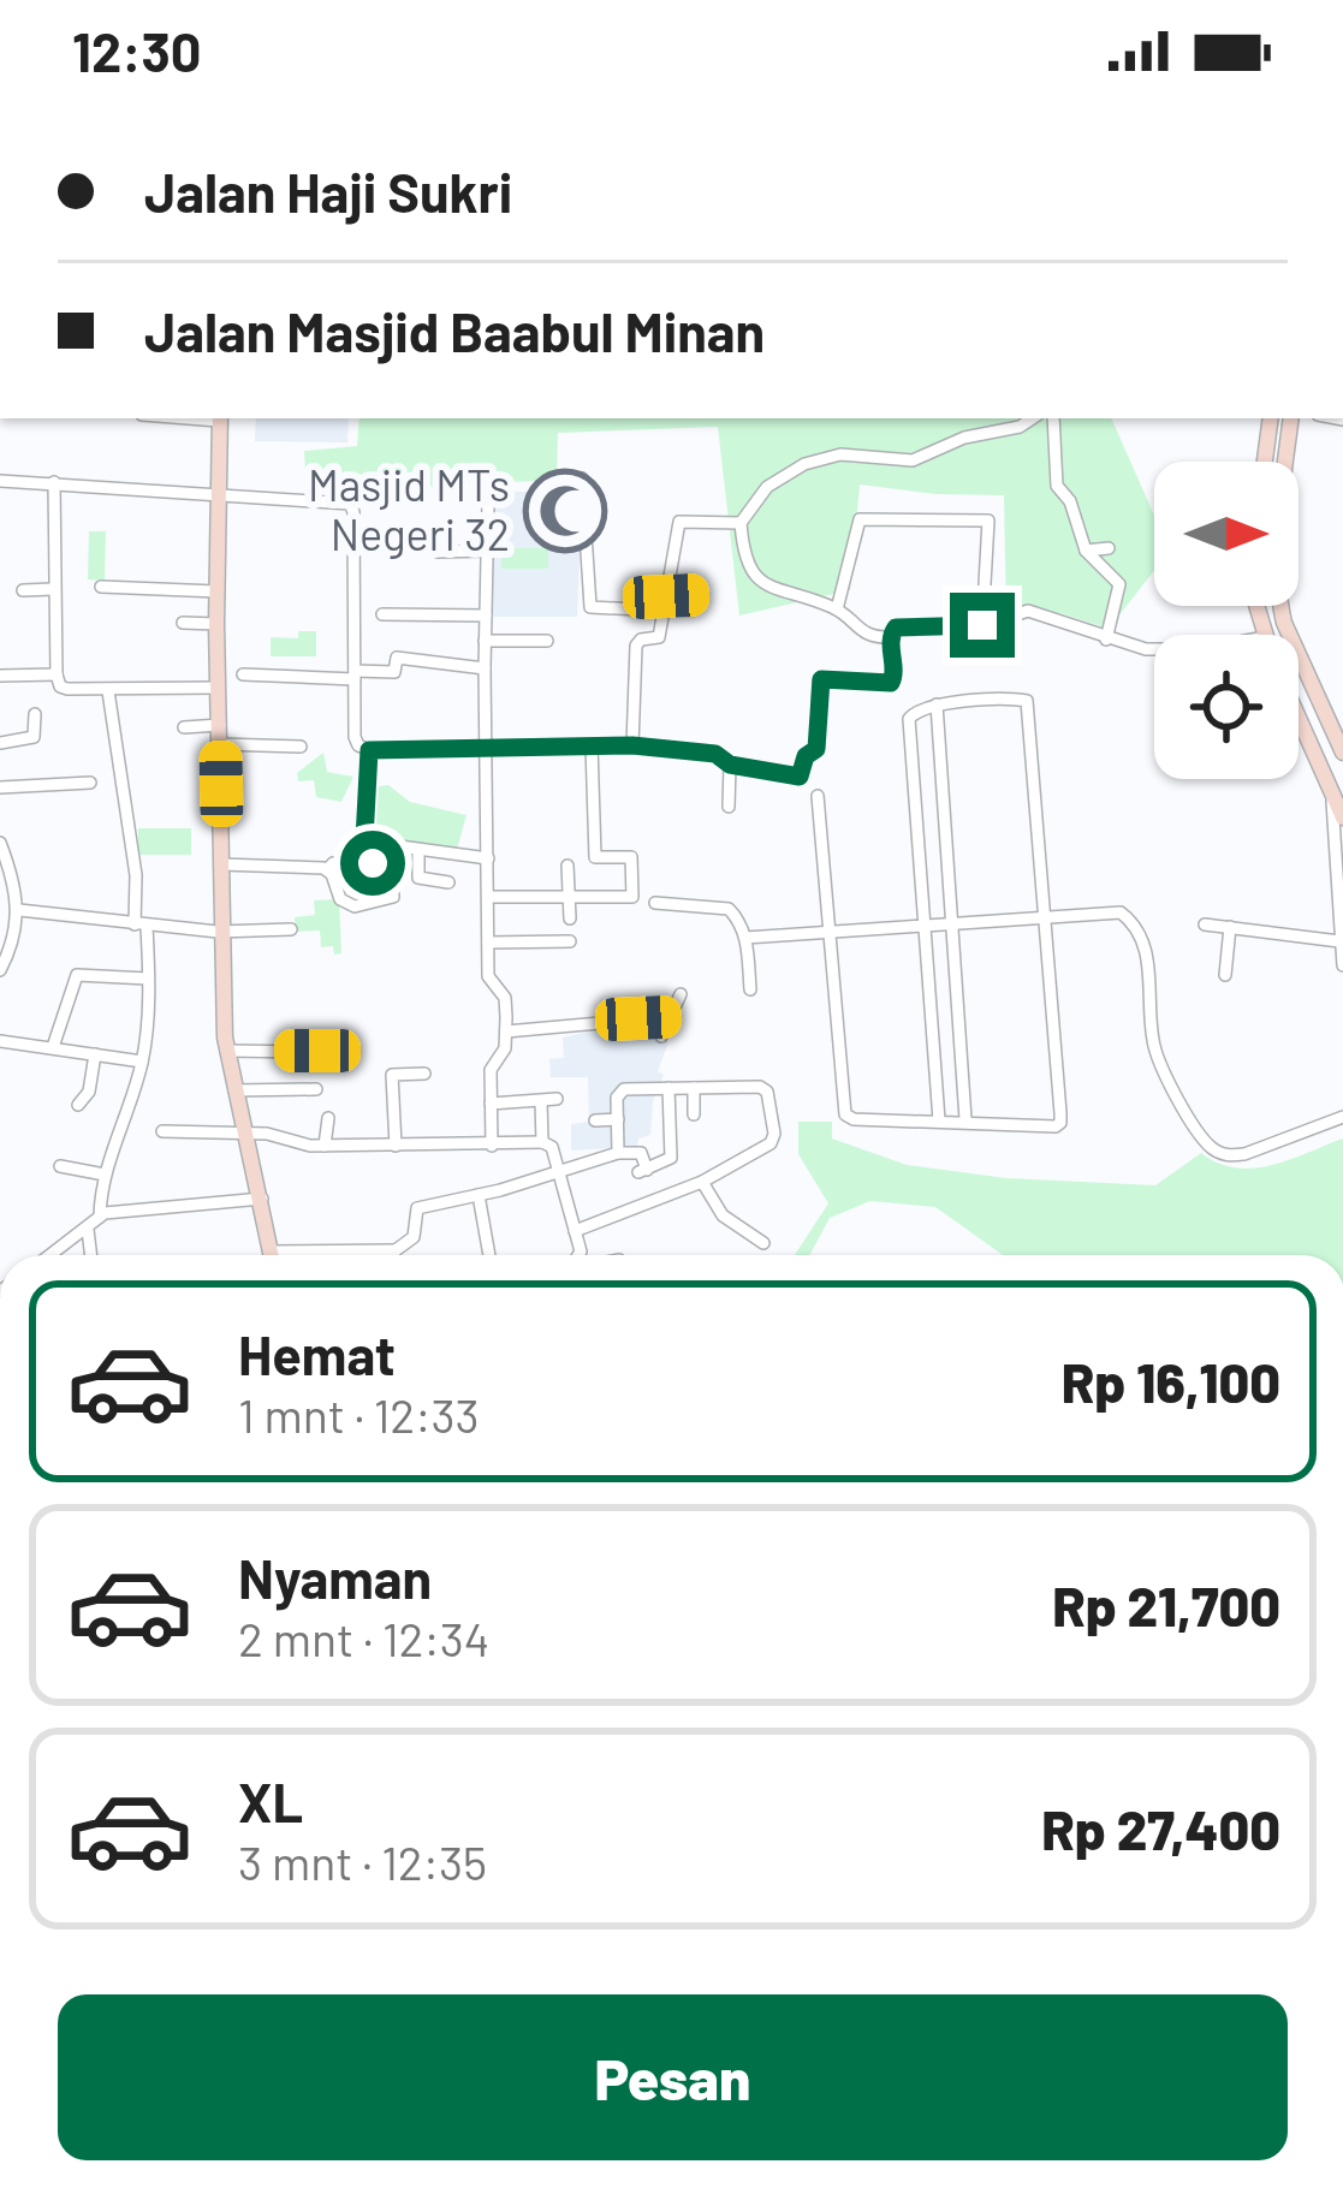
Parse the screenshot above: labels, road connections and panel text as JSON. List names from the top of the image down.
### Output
{
  "places": {
    "mosque": ["Masjid MTs Negeri 32"]
  },
  "north": "right",
  "page": {
    "status": "12:30",
    "banner": ["Jalan Haji Sukri", "Jalan Masjid Baabul Minan"],
    "list": [
      {
        "name": "Hemat",
        "note": "1 mnt · 12:33",
        "value": "Rp 16,100"
      },
      {
        "name": "Nyaman",
        "note": "2 mnt · 12:34",
        "value": "Rp 21,700"
      },
      {
        "name": "XL",
        "note": "3 mnt · 12:35",
        "value": "Rp 27,400"
      }
    ],
    "buttons": "Pesan"
  }
}
